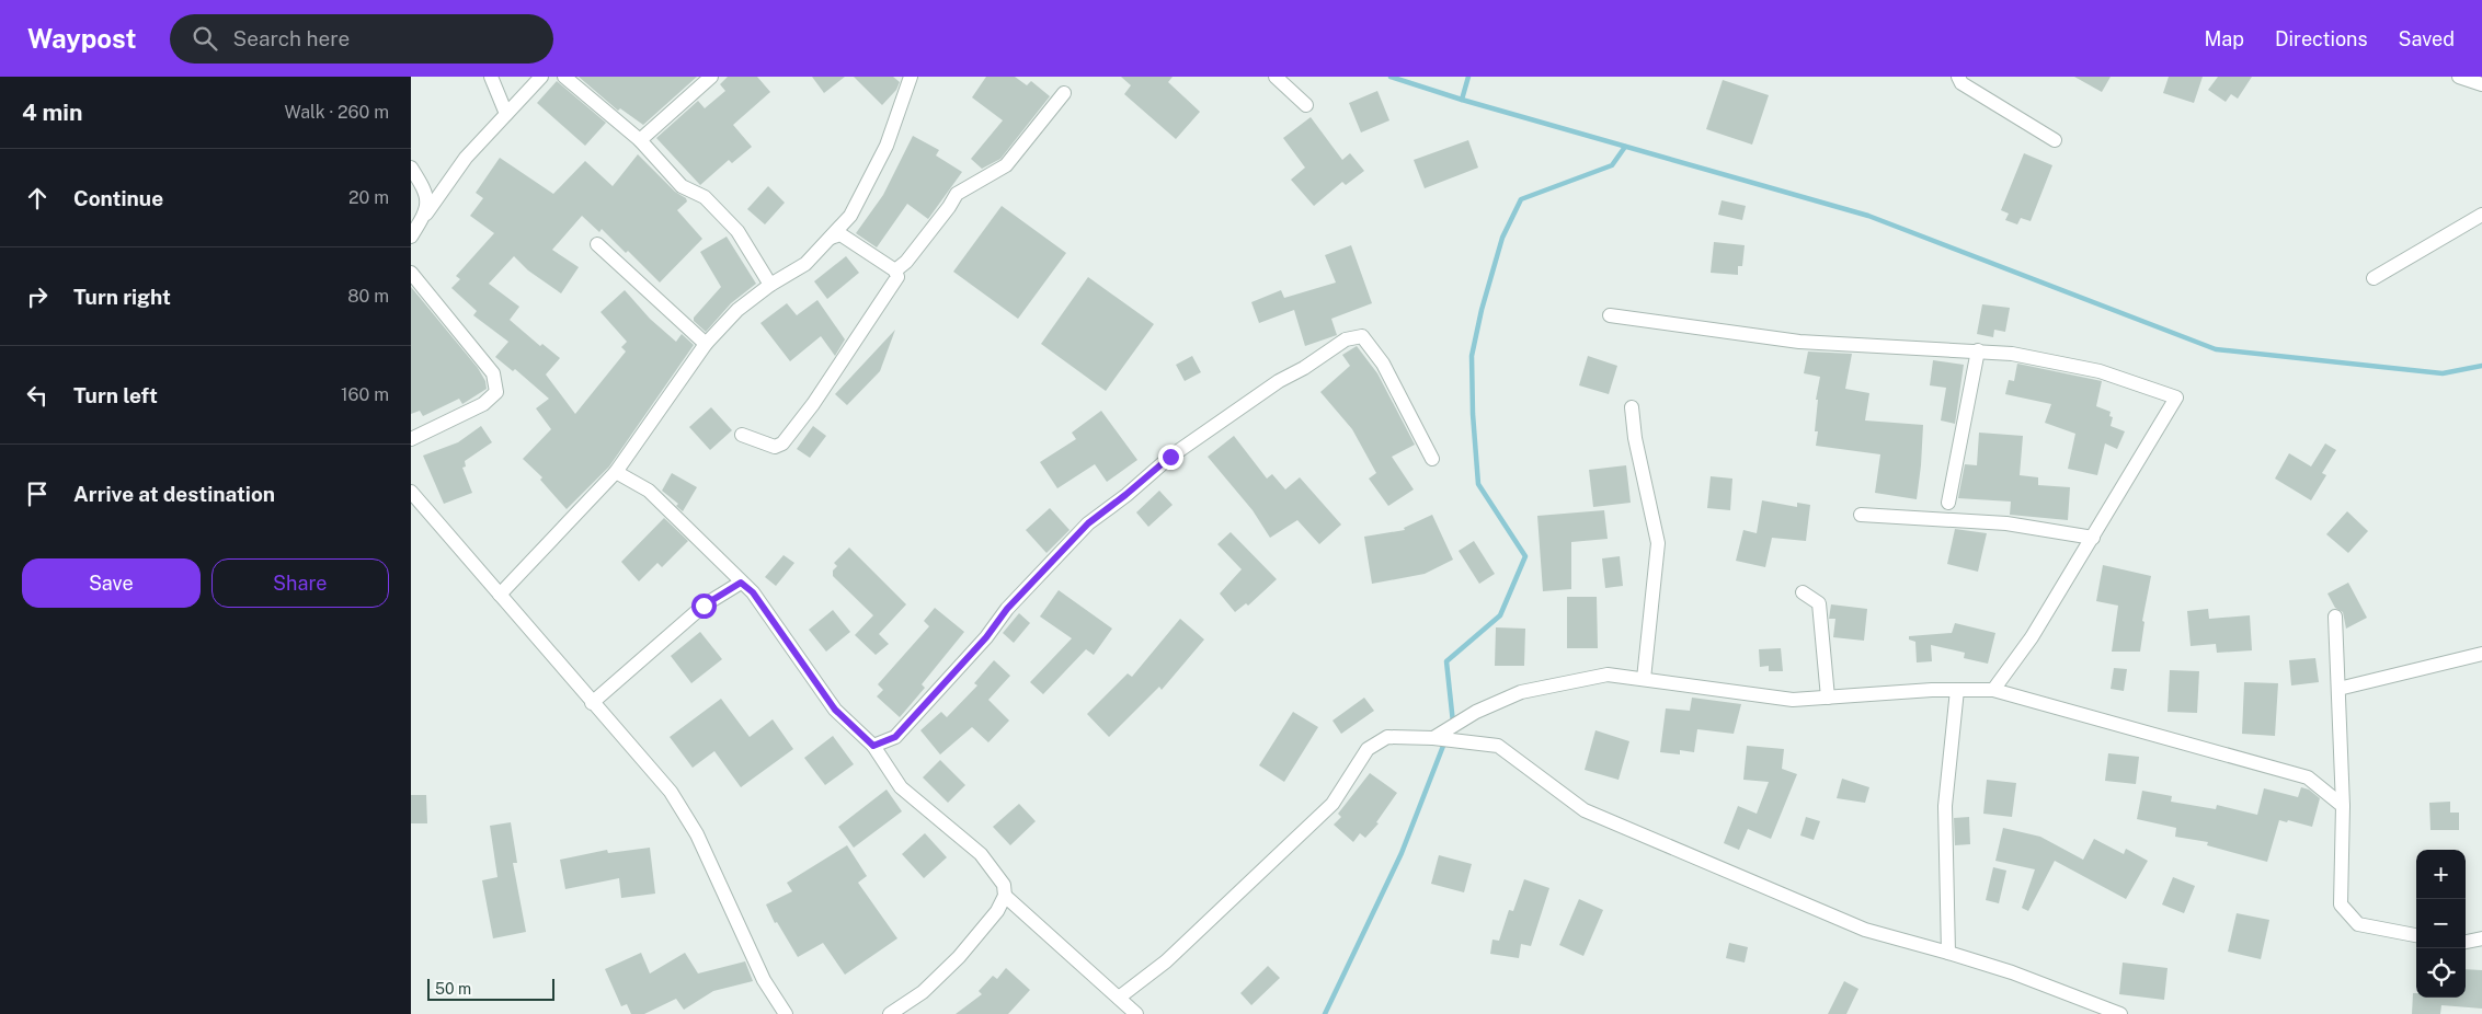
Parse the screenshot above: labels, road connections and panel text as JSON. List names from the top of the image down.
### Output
{
  "scale_bar": "50 m",
  "page": {
    "header": "Waypost",
    "search": "Search here",
    "nav": ["Map", "Directions", "Saved"],
    "heading": ["4 min", "Walk · 260 m"],
    "list": [
      ["Continue", "20 m"],
      ["Turn right", "80 m"],
      ["Turn left", "160 m"],
      "Arrive at destination"
    ],
    "buttons": ["Save", "Share"],
    "map_buttons": ["+", "−"],
    "scale": "50 m"
  }
}
